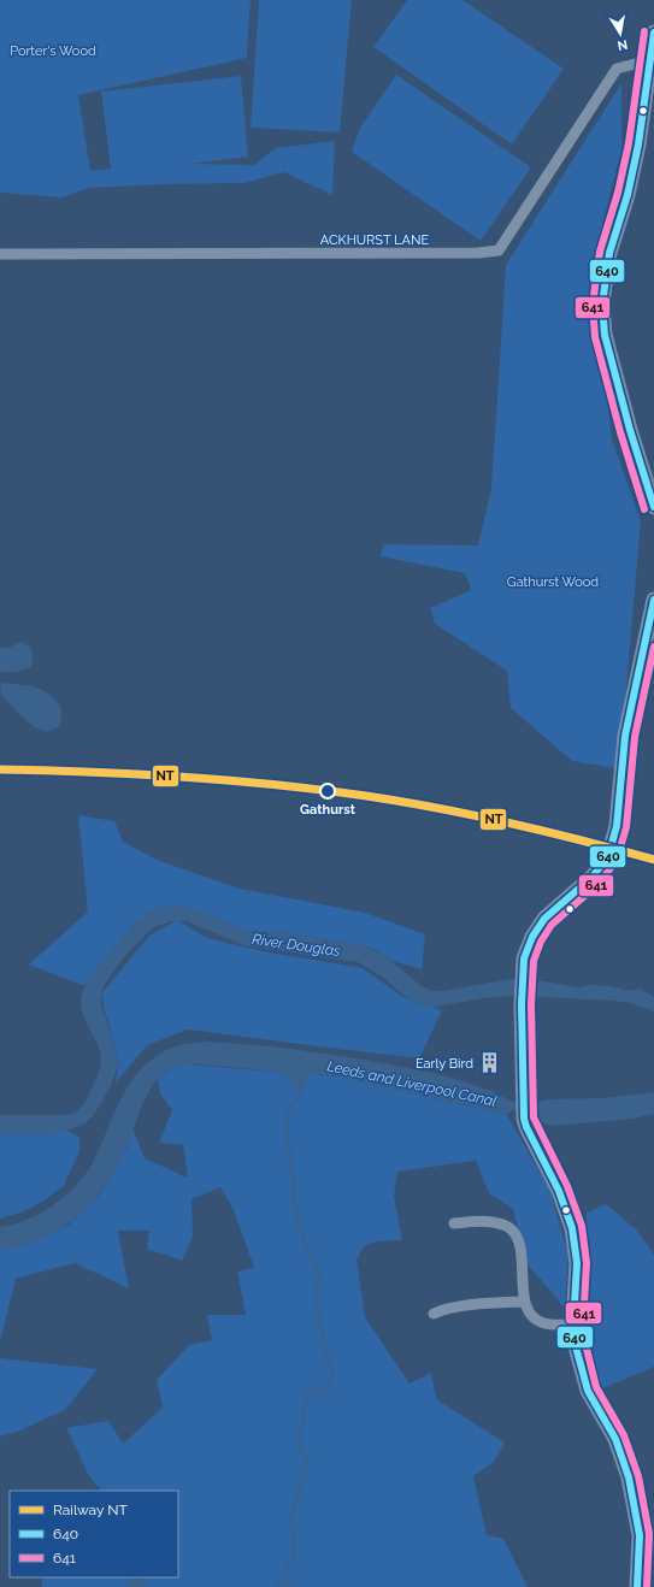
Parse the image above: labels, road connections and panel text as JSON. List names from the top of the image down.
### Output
{
  "streets": {
    "street": ["ACKHURST LANE"]
  },
  "water": ["River Douglas", "Leeds and Liverpool Canal"],
  "parks": ["Porter's Wood", "Gathurst Wood"],
  "places": {
    "other": ["Gathurst"],
    "building": ["Early Bird"]
  },
  "lines": ["transit line 641", "transit line 640", "rail line NT"],
  "legend": ["Railway NT", "640", "641"],
  "north": "bottom"
}
